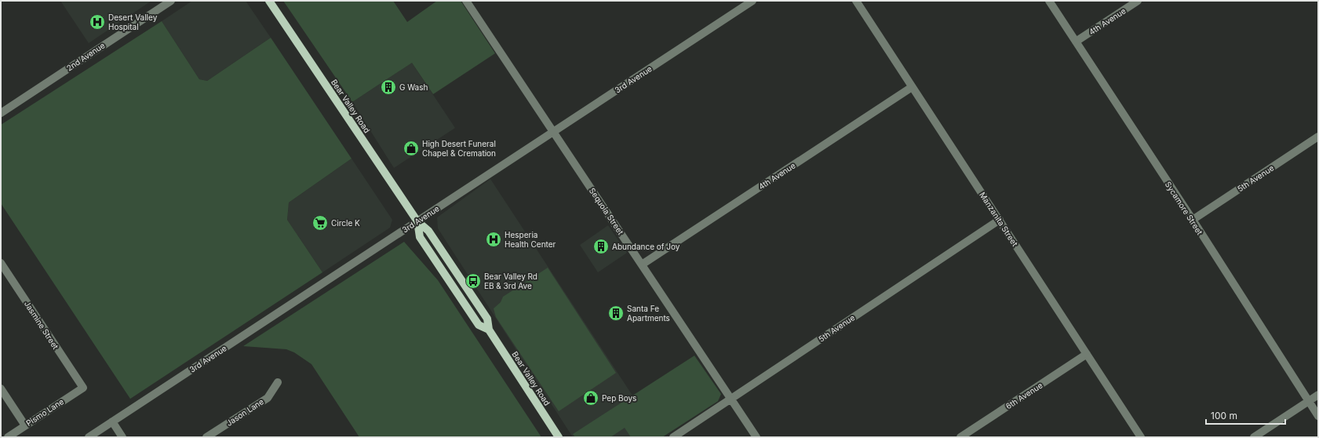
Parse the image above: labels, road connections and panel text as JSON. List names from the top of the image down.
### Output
{
  "streets": {
    "main road": ["Bear Valley Road"],
    "street": [
      "4th Avenue",
      "2nd Avenue",
      "3rd Avenue",
      "5th Avenue",
      "Sycamore Street",
      "Sequoia Street",
      "Manzanita Street",
      "Jasmine Street",
      "6th Avenue",
      "Pismo Lane",
      "Jason Lane"
    ]
  },
  "crossings": [
    ["4th Avenue", "Sycamore Street"],
    ["4th Avenue", "Sequoia Street"],
    ["4th Avenue", "Manzanita Street"],
    ["3rd Avenue", "Bear Valley Road"],
    ["3rd Avenue", "Sequoia Street"],
    ["5th Avenue", "Sycamore Street"],
    ["5th Avenue", "Sequoia Street"],
    ["5th Avenue", "Manzanita Street"],
    ["Manzanita Street", "6th Avenue"],
    ["Jasmine Street", "Pismo Lane"]
  ],
  "places": {
    "hospital": ["Desert Valley Hospital", "Hesperia Health Center"],
    "building": ["G Wash", "Abundance of Joy", "Santa Fe Apartments"],
    "shop": ["High Desert Funeral Chapel & Cremation", "Pep Boys"],
    "supermarket": ["Circle K"],
    "bus stop": ["Bear Valley Rd EB & 3rd Ave"]
  },
  "scale_bar": "100 m"
}
